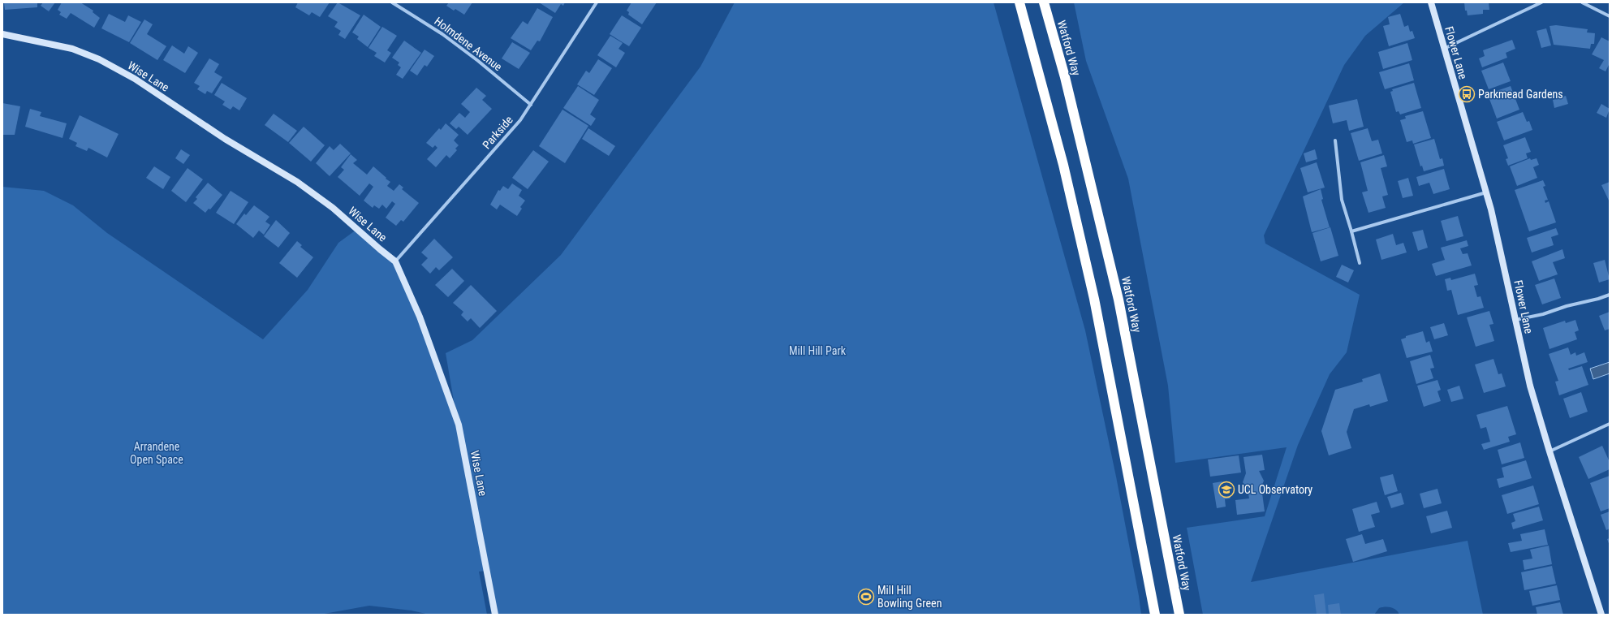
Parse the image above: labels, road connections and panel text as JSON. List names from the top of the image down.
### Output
{
  "streets": {
    "highway": ["Watford Way"],
    "street": [
      "Holmdene Avenue",
      "Flower Lane",
      "Wise Lane",
      "Parkside"
    ]
  },
  "crossings": [
    ["Holmdene Avenue", "Parkside"],
    ["Wise Lane", "Parkside"]
  ],
  "parks": ["Mill Hill Park", "Arrandene Open Space"],
  "places": {
    "bus stop": ["Parkmead Gardens"],
    "school or university": ["UCL Observatory"],
    "sports": ["Mill Hill Bowling Green"]
  }
}
